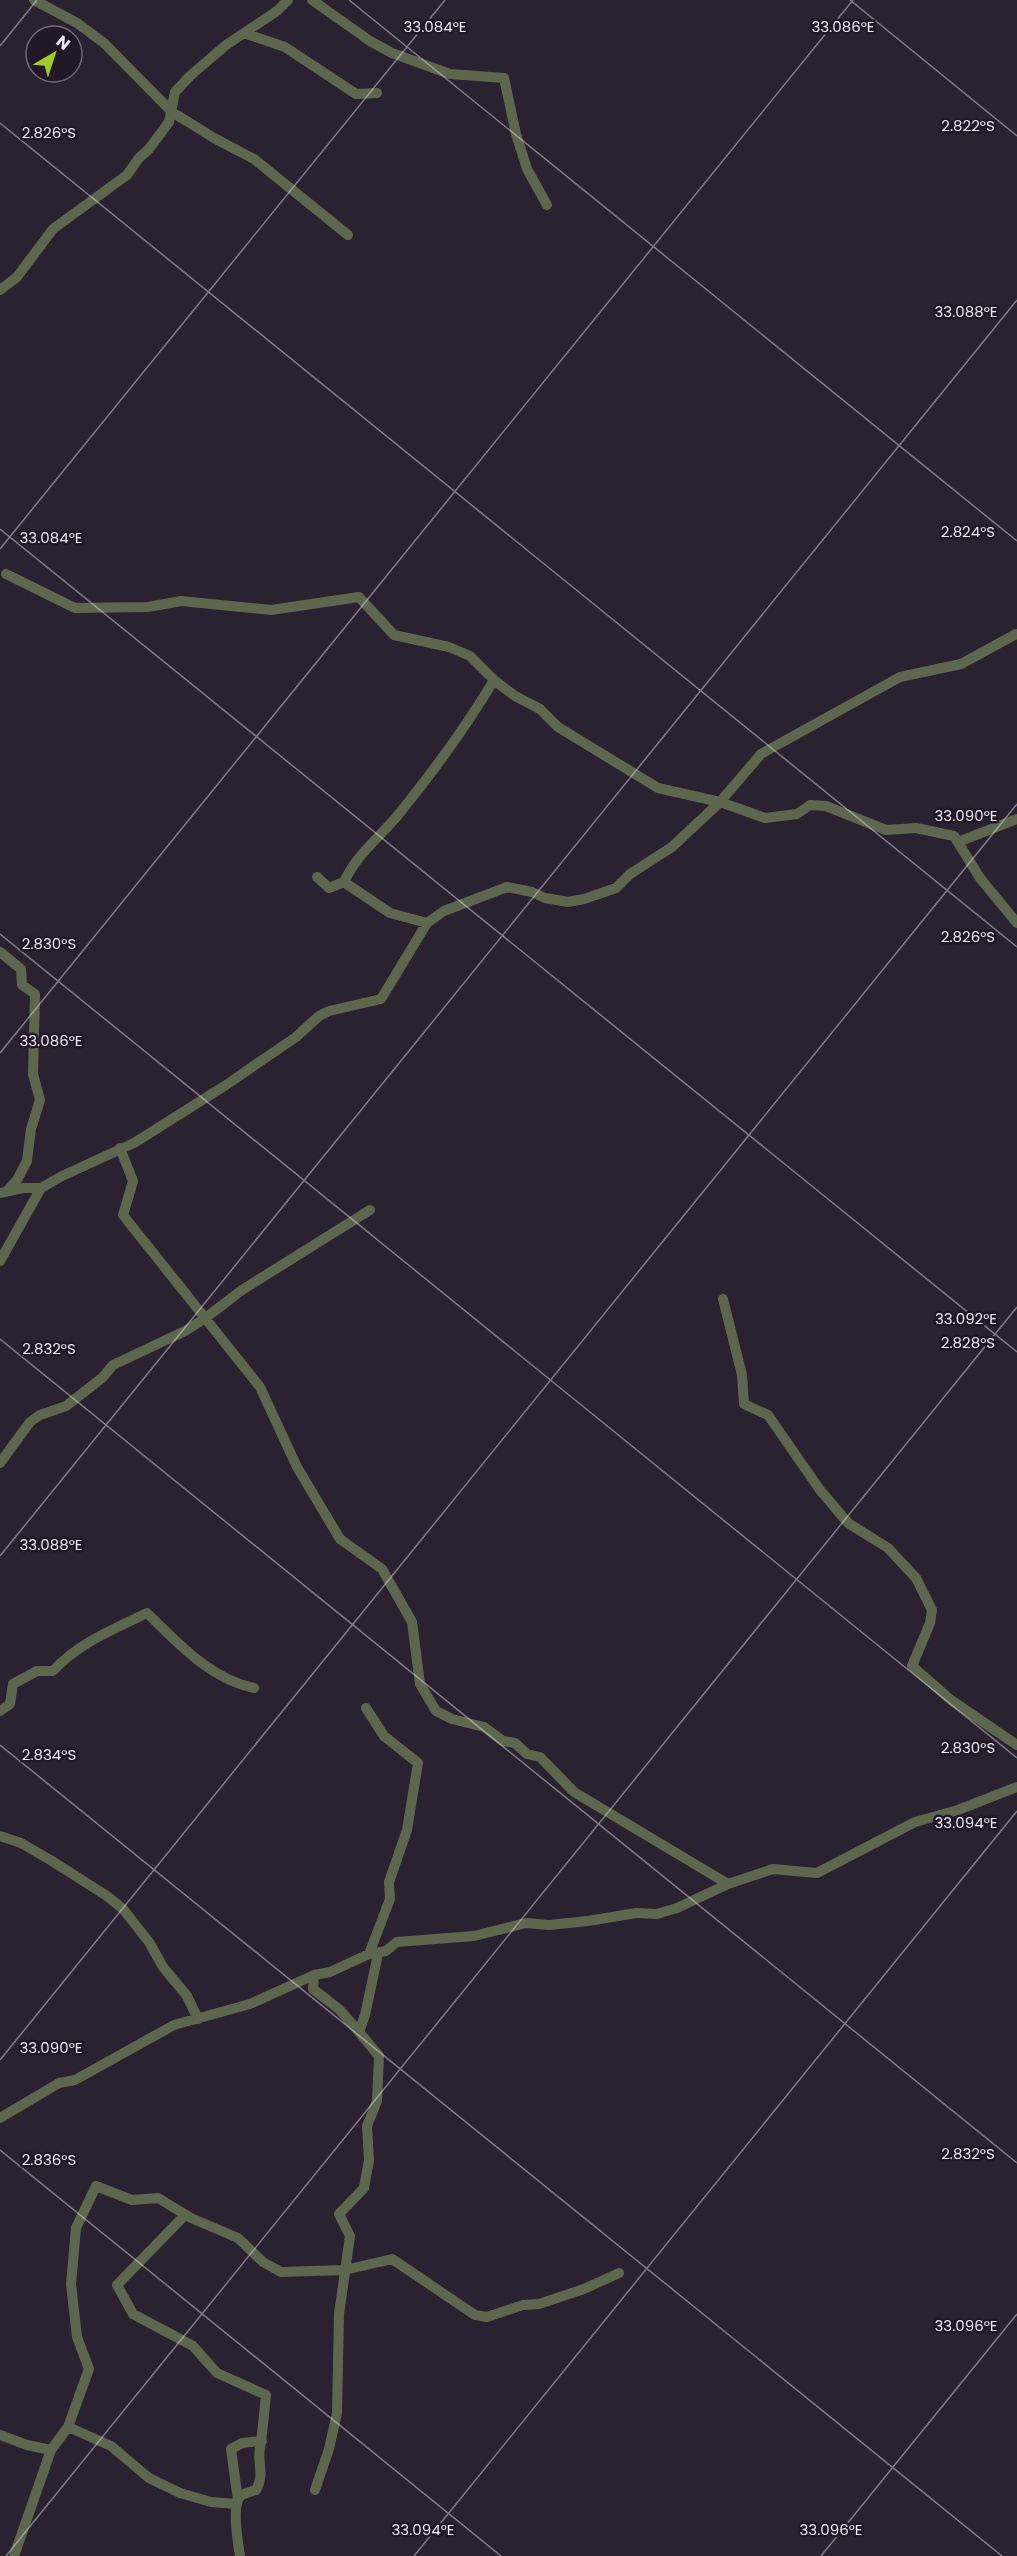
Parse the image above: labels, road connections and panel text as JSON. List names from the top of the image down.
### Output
{
  "north": "top right",
  "coordinates": [
    "33.084°E",
    "33.086°E",
    "2.822°S",
    "2.826°S",
    "33.088°E",
    "2.824°S",
    "33.090°E",
    "2.830°S",
    "33.092°E",
    "2.828°S",
    "2.832°S",
    "2.834°S",
    "33.094°E",
    "2.836°S",
    "33.096°E"
  ]
}
